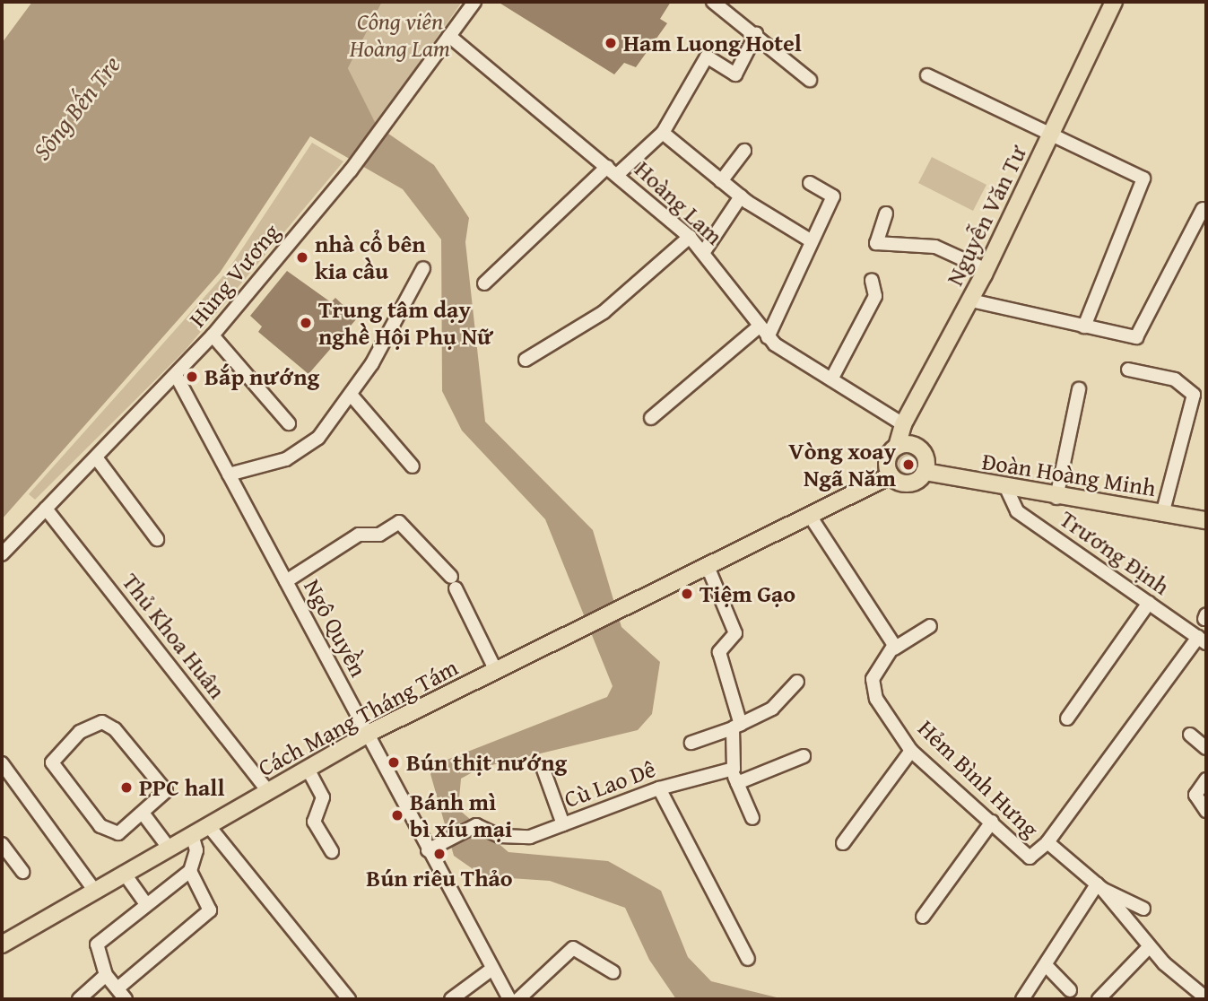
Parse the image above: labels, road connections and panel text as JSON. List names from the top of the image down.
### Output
{
  "streets": {
    "main road": ["Nguyễn Văn Tư", "Đoàn Hoàng Minh", "Cách Mạng Tháng Tám"],
    "street": [
      "Hoàng Lam",
      "Hùng Vương",
      "Trương Định",
      "Ngô Quyền",
      "Thủ Khoa Huân",
      "Hẻm Bình Hưng",
      "Cù Lao Dê"
    ]
  },
  "crossings": [
    ["Hoàng Lam", "Nguyễn Văn Tư"],
    ["Hoàng Lam", "Hùng Vương"],
    ["Nguyễn Văn Tư", "Đoàn Hoàng Minh"],
    ["Hùng Vương", "Ngô Quyền"],
    ["Hùng Vương", "Thủ Khoa Huân"],
    ["Đoàn Hoàng Minh", "Trương Định"],
    ["Ngô Quyền", "Cách Mạng Tháng Tám"],
    ["Ngô Quyền", "Cù Lao Dê"],
    ["Thủ Khoa Huân", "Cách Mạng Tháng Tám"]
  ],
  "water": ["Sông Bến Tre"],
  "parks": ["Công viên Hoàng Lam"],
  "places": [
    "Ham Luong Hotel",
    "nhà cổ bên kia cầu",
    "Trung tâm dạy nghề Hội Phụ Nữ",
    "Bắp nướng",
    "Vòng xoay Ngã Năm",
    "Tiệm Gạo",
    "Bún thịt nướng",
    "PPC hall",
    "Bánh mì bì xíu mại",
    "Bún riêu Thảo"
  ]
}
